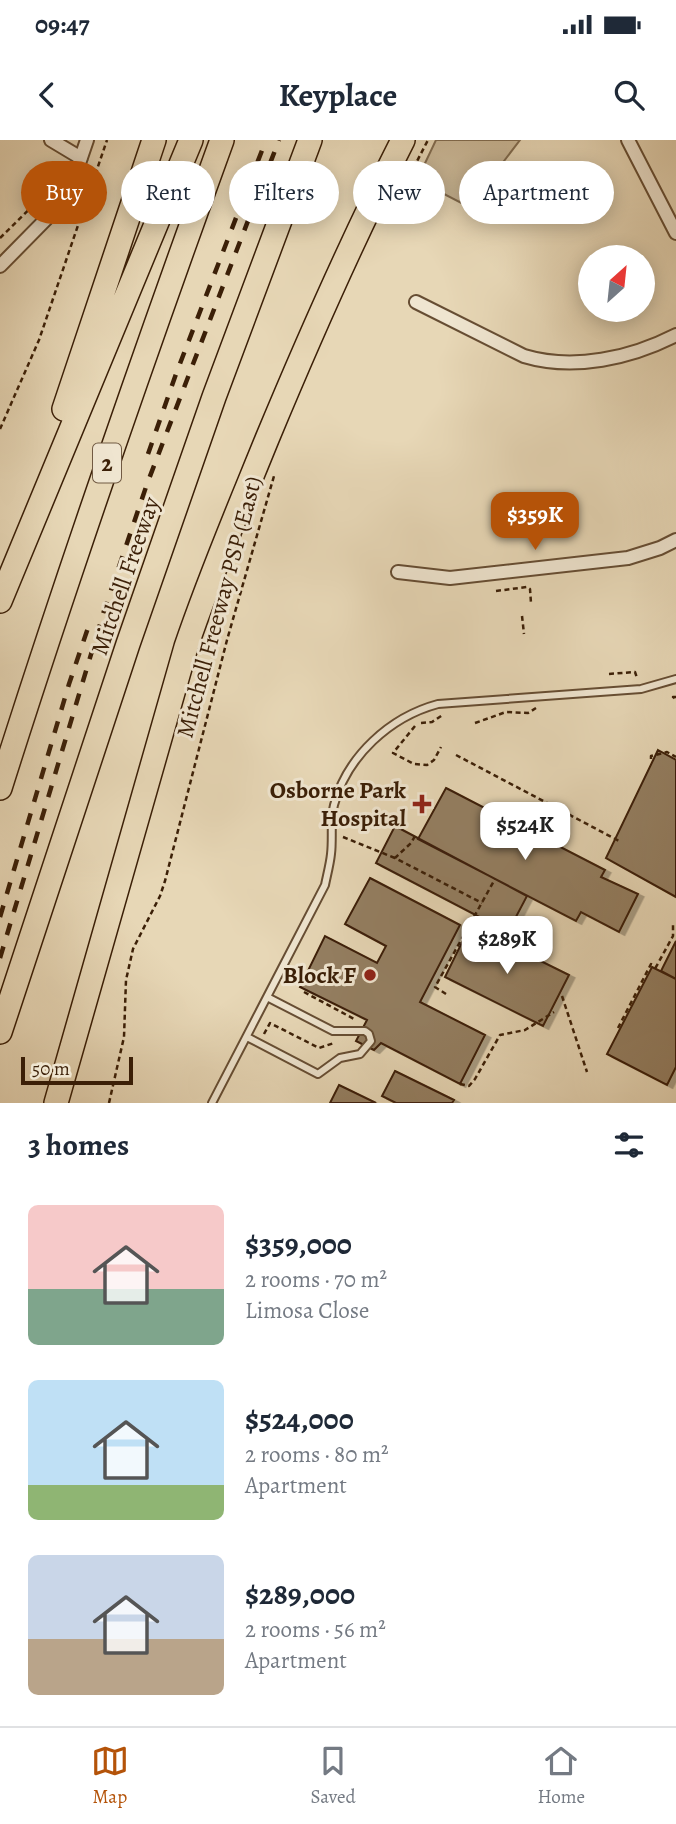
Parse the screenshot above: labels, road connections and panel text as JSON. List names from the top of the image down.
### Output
{
  "streets": {
    "highway": ["2", "Mitchell Freeway"],
    "path": ["Mitchell Freeway PSP (East)"]
  },
  "places": {
    "health": ["Osborne Park Hospital"],
    "other": ["Block F"]
  },
  "scale_bar": "50 m",
  "north": "top right",
  "page": {
    "status": "09:47",
    "header": "Keyplace",
    "chip": [
      "Buy",
      "Rent",
      "Filters",
      "New",
      "Apartment"
    ],
    "price": ["$359K", "$524K", "$289K"],
    "scale": "50 m",
    "heading": "3 homes",
    "list": [
      {
        "name": "$359,000",
        "note": "2 rooms · 70 m² · Limosa Close"
      },
      {
        "name": "$524,000",
        "note": "2 rooms · 80 m² · Apartment"
      },
      {
        "name": "$289,000",
        "note": "2 rooms · 56 m² · Apartment"
      }
    ],
    "tabs": ["Map", "Saved", "Home"]
  }
}
